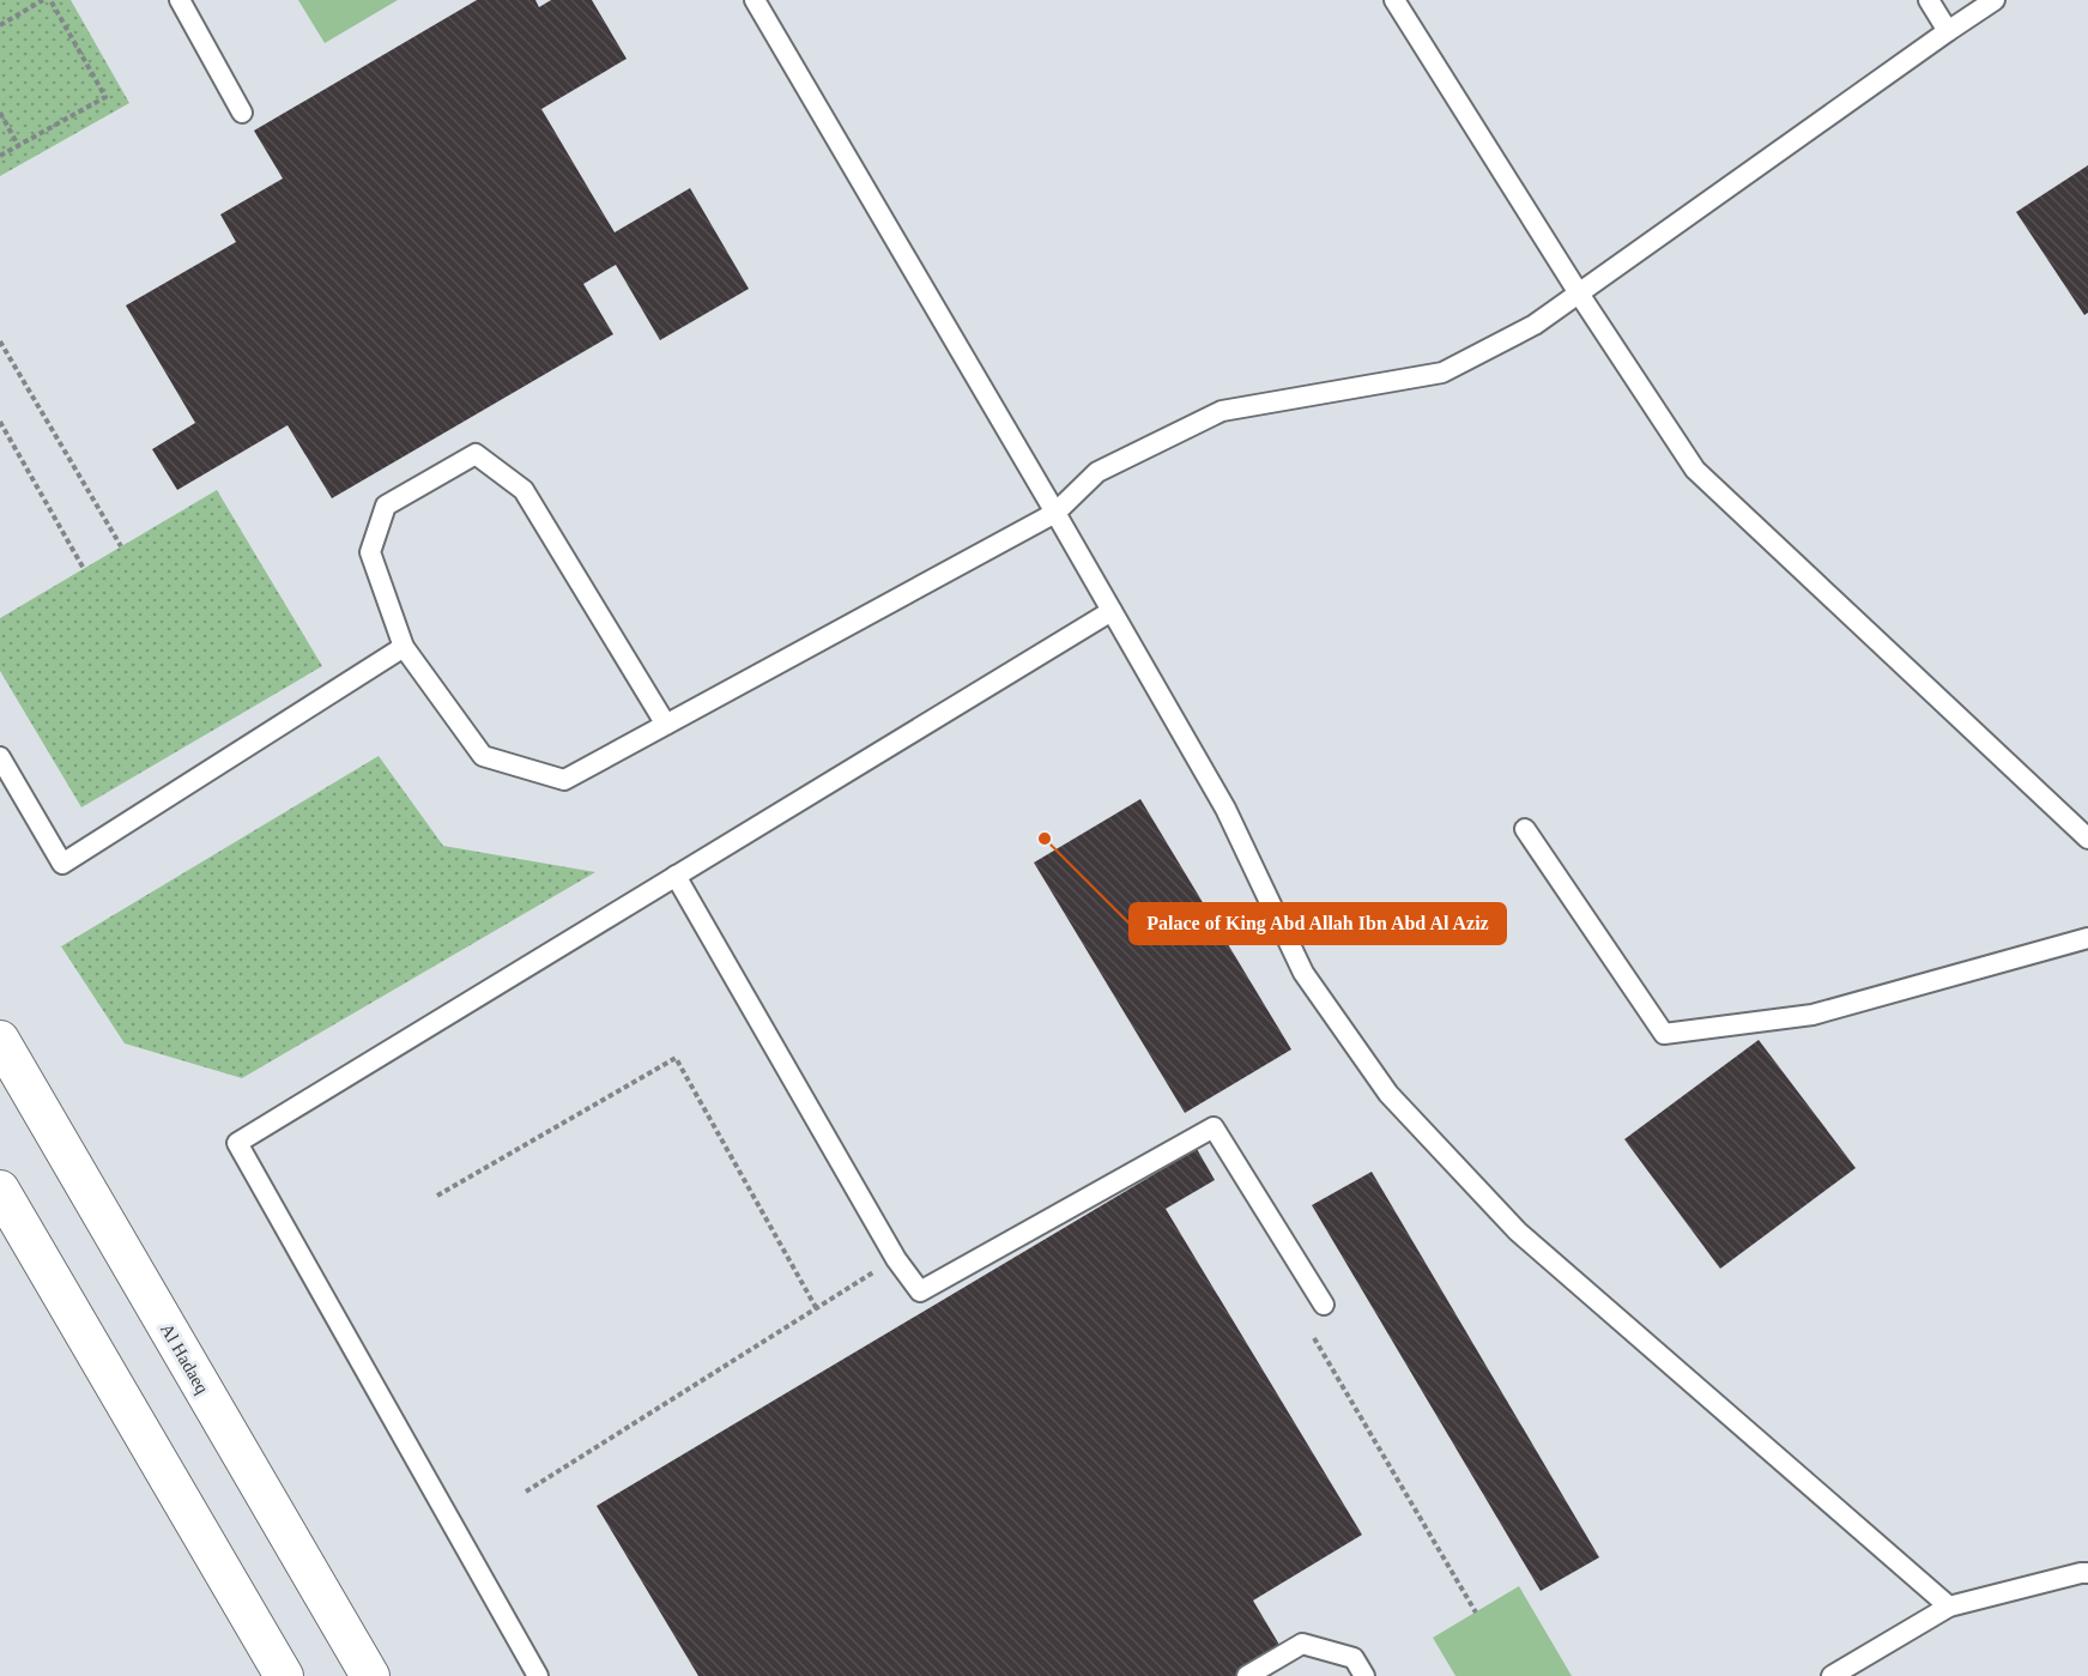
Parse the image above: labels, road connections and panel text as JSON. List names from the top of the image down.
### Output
{
  "streets": {
    "street": ["Al Hadaeq"]
  },
  "places": ["Palace of King Abd Allah Ibn Abd Al Aziz"]
}
